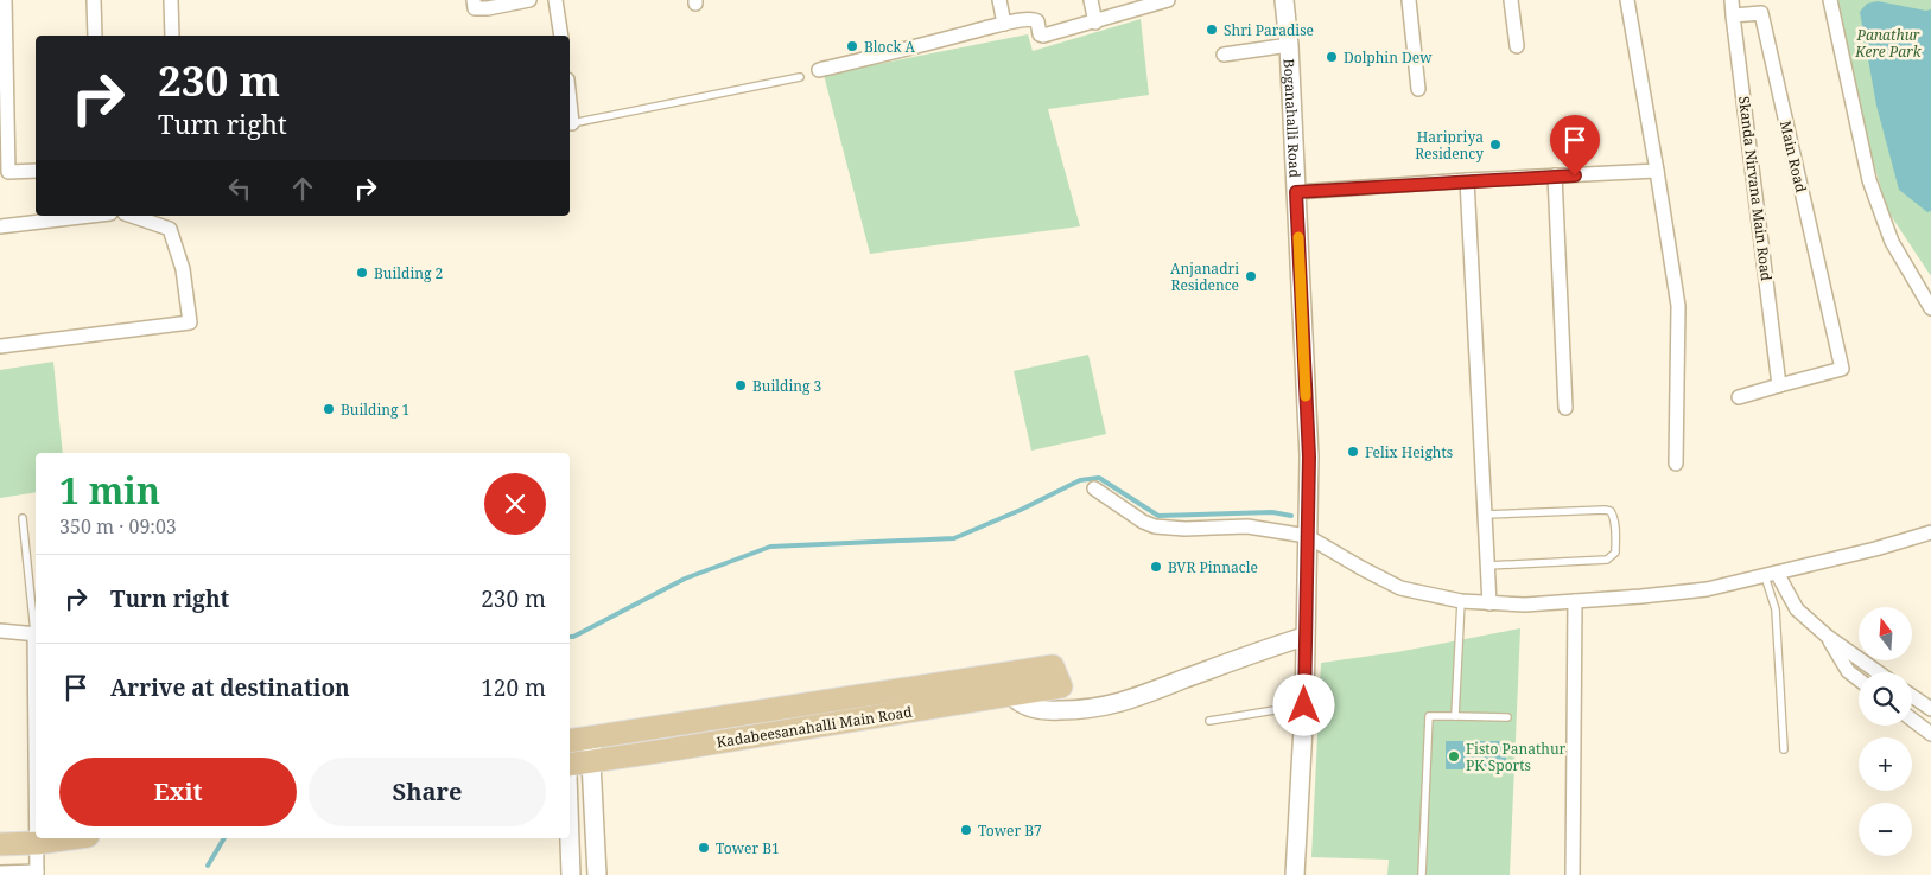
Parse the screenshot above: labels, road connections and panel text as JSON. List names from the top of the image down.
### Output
{
  "streets": {
    "main road": ["Kadabeesanahalli Main Road"],
    "street": ["Boganahalli Road", "Main Road", "Skanda Nirvana Main Road"]
  },
  "crossings": [
    ["Main Road", "Skanda Nirvana Main Road"]
  ],
  "parks": ["Panathur Kere Park"],
  "places": [
    "Shri Paradise",
    "Block A",
    "Dolphin Dew",
    "Haripriya Residency",
    "Building 2",
    "Anjanadri Residence",
    "Building 3",
    "Building 1",
    "Felix Heights",
    "BVR Pinnacle",
    "Fisto Panathur PK Sports",
    "Tower B7",
    "Tower B1"
  ],
  "north": "top",
  "page": {
    "turn": ["230 m", "Turn right"],
    "heading": ["1 min", "350 m · 09:03"],
    "list": [
      {
        "name": "Turn right",
        "value": "230 m"
      },
      {
        "name": "Arrive at destination",
        "value": "120 m"
      }
    ],
    "map_buttons": ["+", "−"],
    "buttons": ["Exit", "Share"]
  }
}
